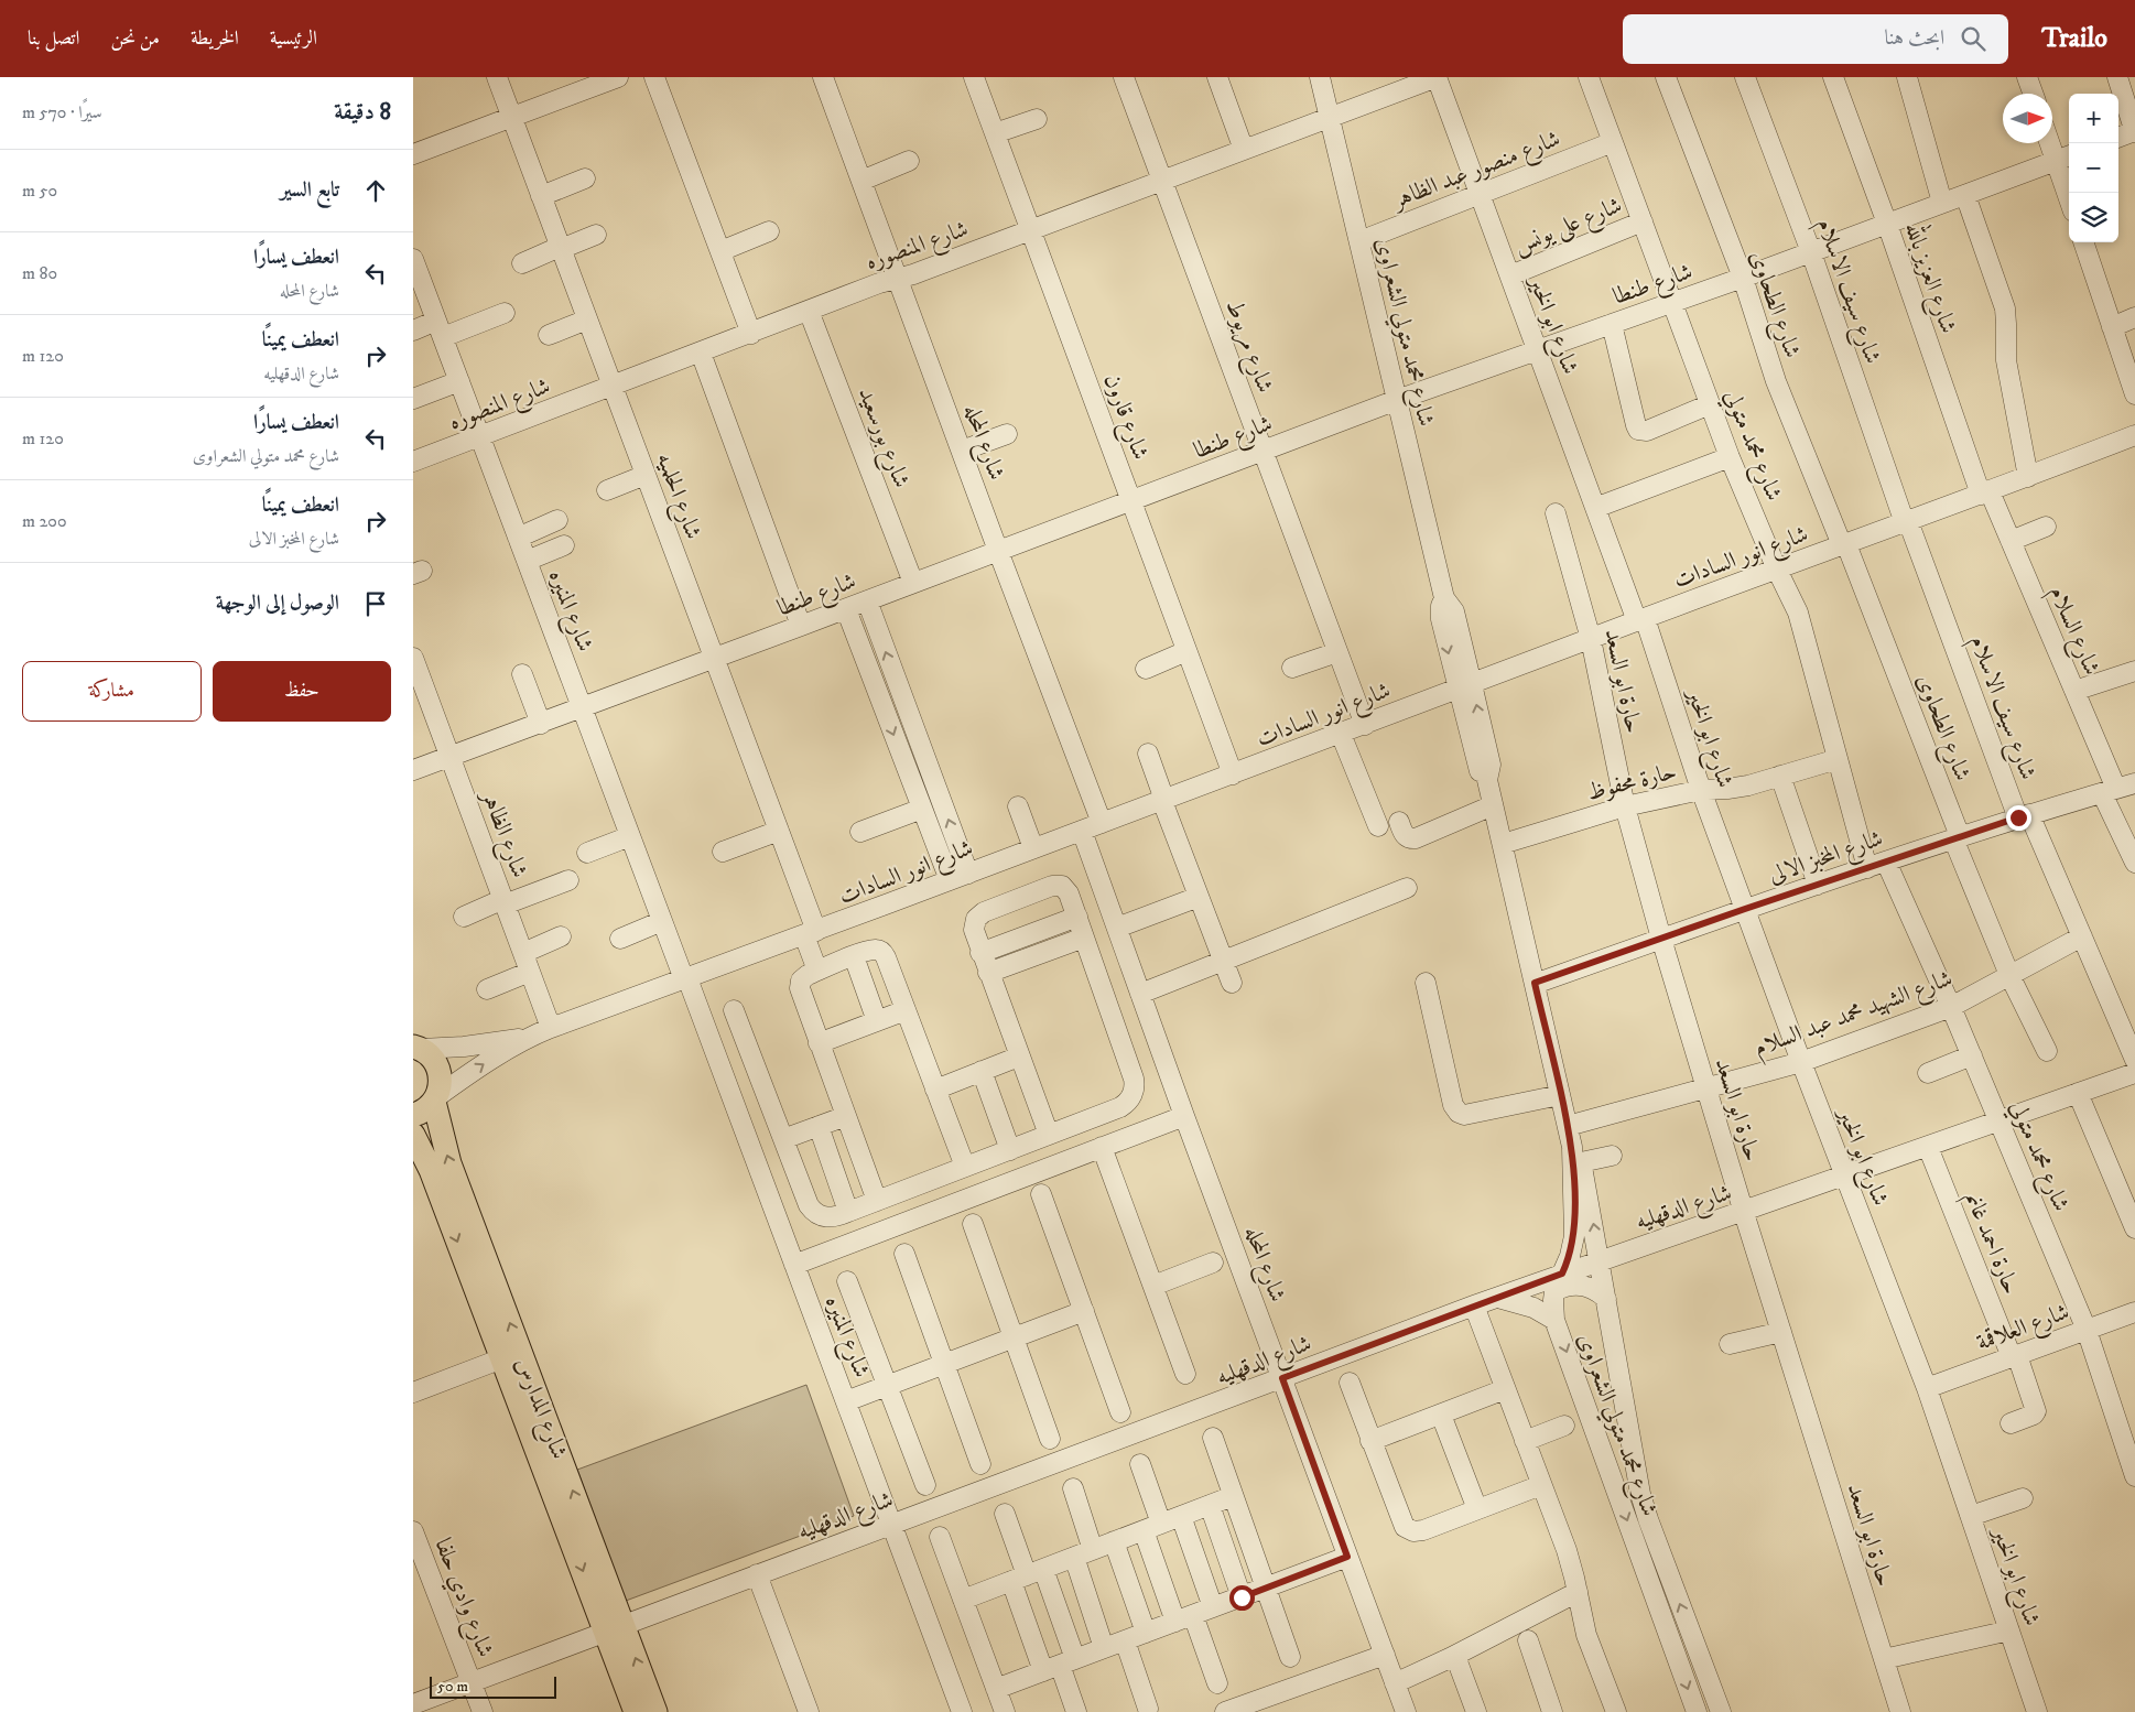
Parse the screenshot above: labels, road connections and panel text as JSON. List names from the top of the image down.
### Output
{
  "streets": {
    "main road": ["شارع المدارس"],
    "street": [
      "شارع منصور عبد الظاهر",
      "شارع على يونس",
      "شارع المنصوره",
      "شارع العزيز بالله",
      "شارع طنطا",
      "شارع سيف الاسلام",
      "شارع الطحاوى",
      "شارع ابو الخير",
      "شارع محمد متولي الشعراوى",
      "شارع مريوط",
      "شارع قارون",
      "شارع بورسعيد",
      "شارع المحله",
      "شارع محمد متولي",
      "شارع الحلميه",
      "شارع انور السادات",
      "شارع المنيره",
      "شارع السلام",
      "حارة ابو السعد",
      "حارة محفوظ",
      "شارع الظاهر",
      "شارع المخبز الالى",
      "شارع الشهيد محمد عبد السلام",
      "شارع الدقهليه",
      "حارة احمد غانم",
      "شارع العلاقمة",
      "شارع وادي حلفا"
    ]
  },
  "crossings": [
    ["شارع منصور عبد الظاهر", "شارع ابو الخير"],
    ["شارع منصور عبد الظاهر", "شارع محمد متولي الشعراوى"],
    ["شارع منصور عبد الظاهر", "شارع محمد متولي"],
    ["شارع على يونس", "شارع ابو الخير"],
    ["شارع على يونس", "شارع محمد متولي"],
    ["شارع المنصوره", "شارع ابو الخير"],
    ["شارع المنصوره", "شارع محمد متولي الشعراوى"],
    ["شارع المنصوره", "شارع مريوط"],
    ["شارع المنصوره", "شارع قارون"],
    ["شارع المنصوره", "شارع بورسعيد"],
    ["شارع المنصوره", "شارع المحله"],
    ["شارع المنصوره", "شارع الحلميه"],
    ["شارع المنصوره", "شارع المنيره"],
    ["شارع العزيز بالله", "شارع طنطا"],
    ["شارع العزيز بالله", "شارع انور السادات"],
    ["شارع العزيز بالله", "شارع السلام"],
    ["شارع طنطا", "شارع سيف الاسلام"],
    ["شارع طنطا", "شارع الطحاوى"],
    ["شارع طنطا", "شارع ابو الخير"],
    ["شارع طنطا", "شارع محمد متولي الشعراوى"],
    ["شارع طنطا", "شارع مريوط"],
    ["شارع طنطا", "شارع قارون"],
    ["شارع طنطا", "شارع بورسعيد"],
    ["شارع طنطا", "شارع المحله"],
    ["شارع طنطا", "شارع محمد متولي"],
    ["شارع طنطا", "شارع الحلميه"],
    ["شارع طنطا", "شارع المنيره"],
    ["شارع طنطا", "شارع الظاهر"],
    ["شارع سيف الاسلام", "شارع انور السادات"],
    ["شارع سيف الاسلام", "شارع المخبز الالى"],
    ["شارع سيف الاسلام", "شارع الشهيد محمد عبد السلام"],
    ["شارع الطحاوى", "شارع انور السادات"],
    ["شارع الطحاوى", "شارع المخبز الالى"],
    ["شارع الطحاوى", "شارع الشهيد محمد عبد السلام"],
    ["شارع ابو الخير", "شارع انور السادات"],
    ["شارع ابو الخير", "حارة محفوظ"],
    ["شارع ابو الخير", "شارع المخبز الالى"],
    ["شارع ابو الخير", "شارع الشهيد محمد عبد السلام"],
    ["شارع ابو الخير", "شارع الدقهليه"],
    ["شارع ابو الخير", "شارع العلاقمة"],
    ["شارع محمد متولي الشعراوى", "شارع انور السادات"],
    ["شارع محمد متولي الشعراوى", "حارة محفوظ"],
    ["شارع محمد متولي الشعراوى", "شارع المخبز الالى"],
    ["شارع محمد متولي الشعراوى", "شارع الشهيد محمد عبد السلام"],
    ["شارع محمد متولي الشعراوى", "شارع الدقهليه"],
    ["شارع مريوط", "شارع انور السادات"],
    ["شارع قارون", "شارع انور السادات"],
    ["شارع المحله", "شارع انور السادات"],
    ["شارع المحله", "شارع الدقهليه"],
    ["شارع محمد متولي", "شارع انور السادات"],
    ["شارع محمد متولي", "حارة محفوظ"],
    ["شارع محمد متولي", "شارع المخبز الالى"],
    ["شارع محمد متولي", "شارع الشهيد محمد عبد السلام"],
    ["شارع محمد متولي", "شارع الدقهليه"],
    ["شارع محمد متولي", "شارع العلاقمة"],
    ["شارع الحلميه", "شارع انور السادات"],
    ["شارع انور السادات", "شارع المنيره"],
    ["شارع انور السادات", "شارع السلام"],
    ["شارع انور السادات", "حارة ابو السعد"],
    ["شارع انور السادات", "شارع الظاهر"],
    ["شارع انور السادات", "شارع المدارس"],
    ["شارع المنيره", "شارع الدقهليه"],
    ["شارع السلام", "شارع المخبز الالى"],
    ["حارة ابو السعد", "حارة محفوظ"],
    ["حارة ابو السعد", "شارع المخبز الالى"],
    ["حارة ابو السعد", "شارع الشهيد محمد عبد السلام"],
    ["حارة ابو السعد", "شارع الدقهليه"],
    ["شارع الدقهليه", "حارة احمد غانم"],
    ["شارع الدقهليه", "شارع المدارس"],
    ["شارع الدقهليه", "شارع وادي حلفا"],
    ["حارة احمد غانم", "شارع العلاقمة"]
  ],
  "scale_bar": "50 m",
  "north": "right",
  "page": {
    "header": "Trailo",
    "search": "ابحث هنا",
    "nav": [
      "الرئيسية",
      "الخريطة",
      "من نحن",
      "اتصل بنا"
    ],
    "heading": ["8 دقيقة", "سيرًا · 570 m"],
    "map_buttons": ["+", "−"],
    "list": [
      ["تابع السير", "50 m"],
      ["انعطف يسارًا", "شارع المحله", "80 m"],
      ["انعطف يمينًا", "شارع الدقهليه", "120 m"],
      ["انعطف يسارًا", "شارع محمد متولي الشعراوى", "120 m"],
      ["انعطف يمينًا", "شارع المخبز الالى", "200 m"],
      "الوصول إلى الوجهة"
    ],
    "buttons": ["حفظ", "مشاركة"],
    "scale": "50 m"
  }
}
